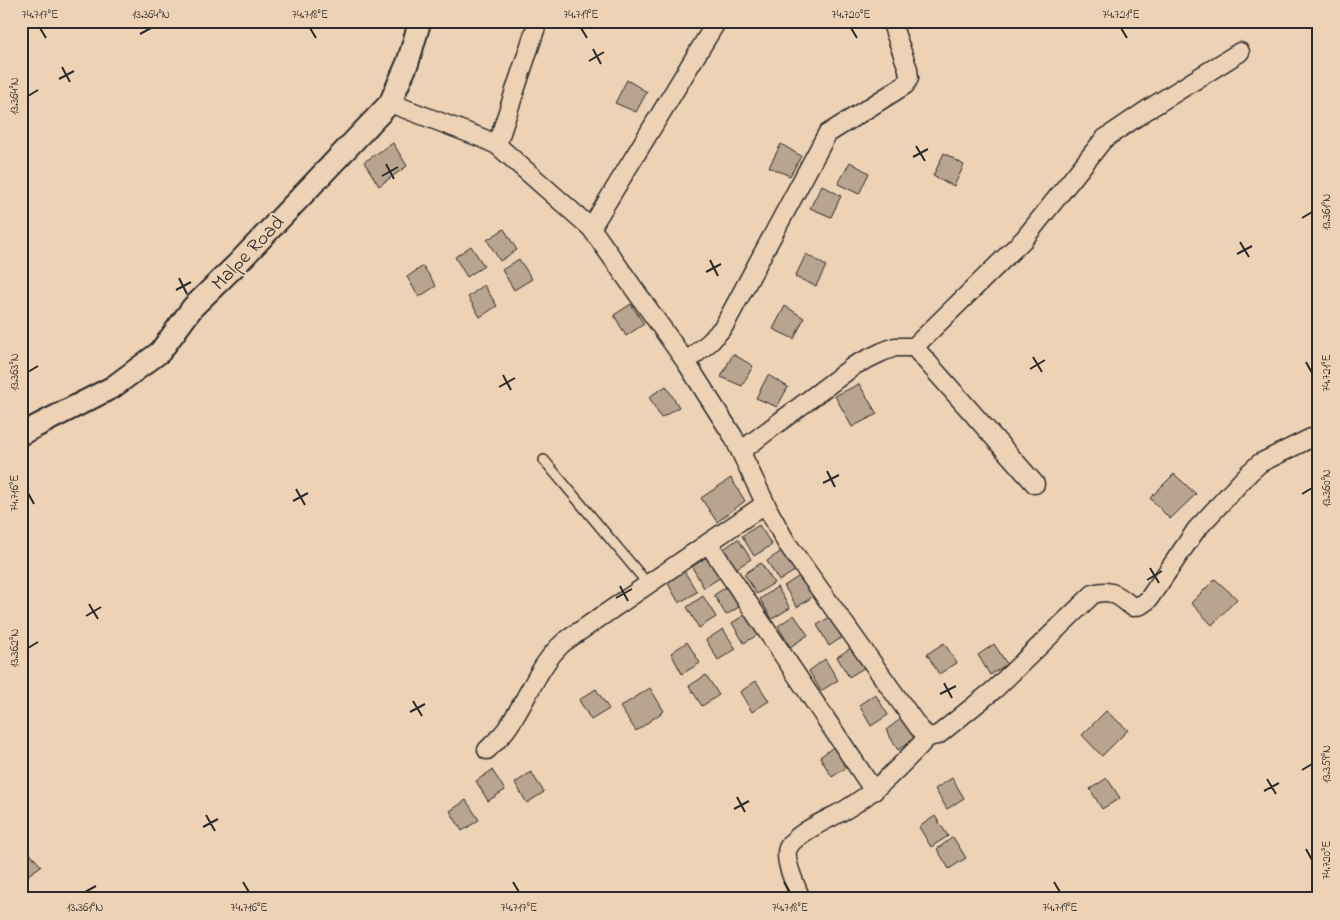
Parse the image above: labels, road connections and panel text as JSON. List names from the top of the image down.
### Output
{
  "streets": {
    "street": ["Malpe Road"]
  },
  "coordinates": [
    "74.717°E",
    "13.364°N",
    "74.718°E",
    "74.719°E",
    "74.720°E",
    "74.721°E",
    "13.361°N",
    "13.363°N",
    "13.360°N",
    "74.716°E",
    "13.362°N",
    "13.359°N"
  ]
}
